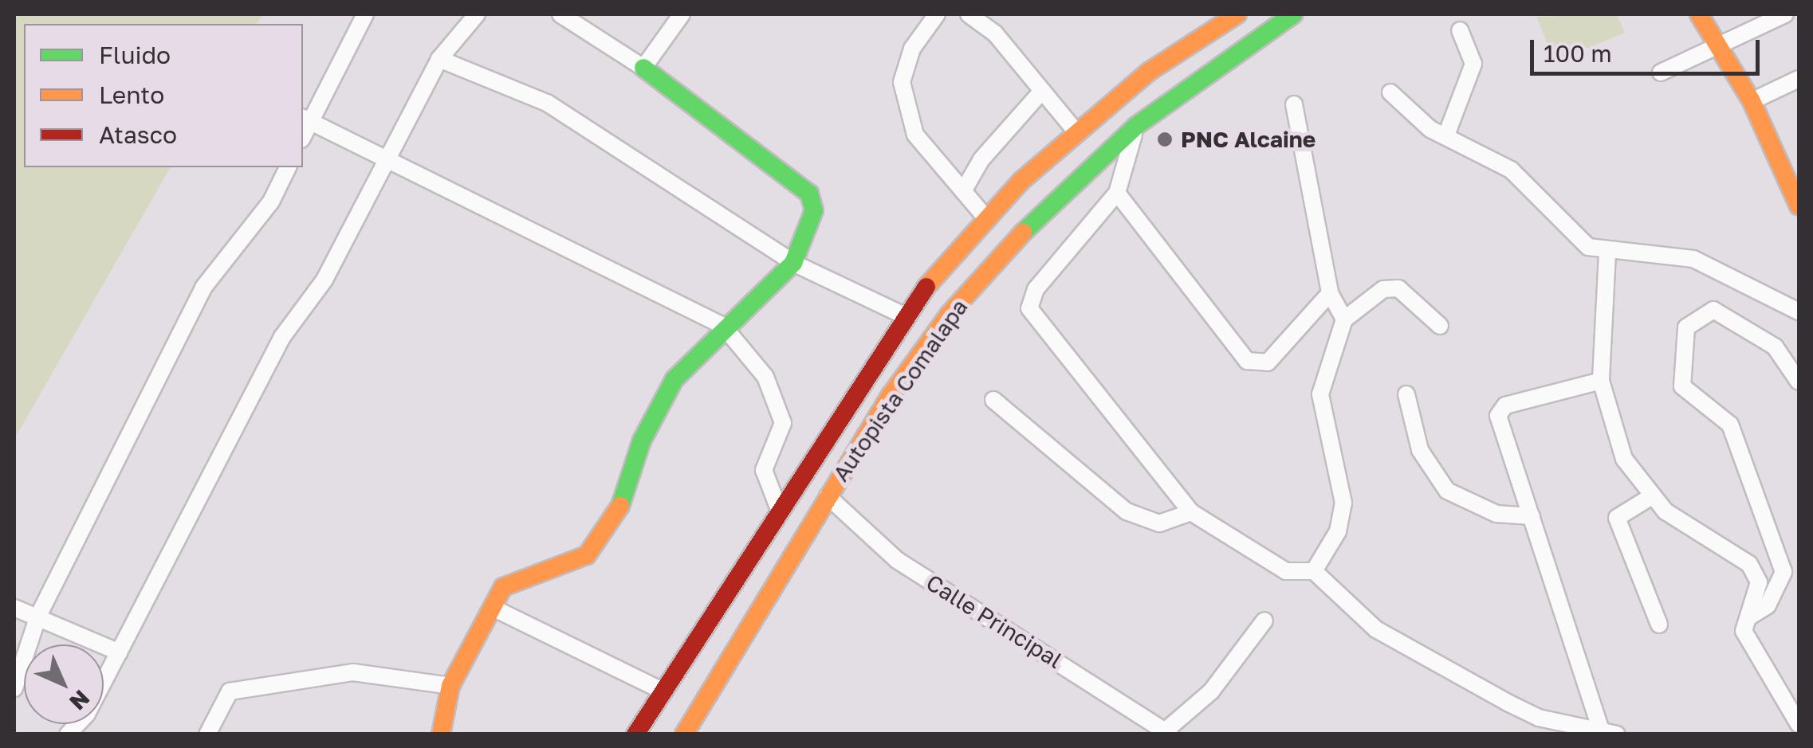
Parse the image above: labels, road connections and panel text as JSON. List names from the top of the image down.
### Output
{
  "streets": {
    "main road": ["Autopista Comalapa"],
    "street": ["Calle Principal"]
  },
  "crossings": [
    ["Autopista Comalapa", "Calle Principal"]
  ],
  "places": ["PNC Alcaine"],
  "legend": ["Fluido", "Lento", "Atasco"],
  "scale_bar": "100 m",
  "north": "bottom right"
}
